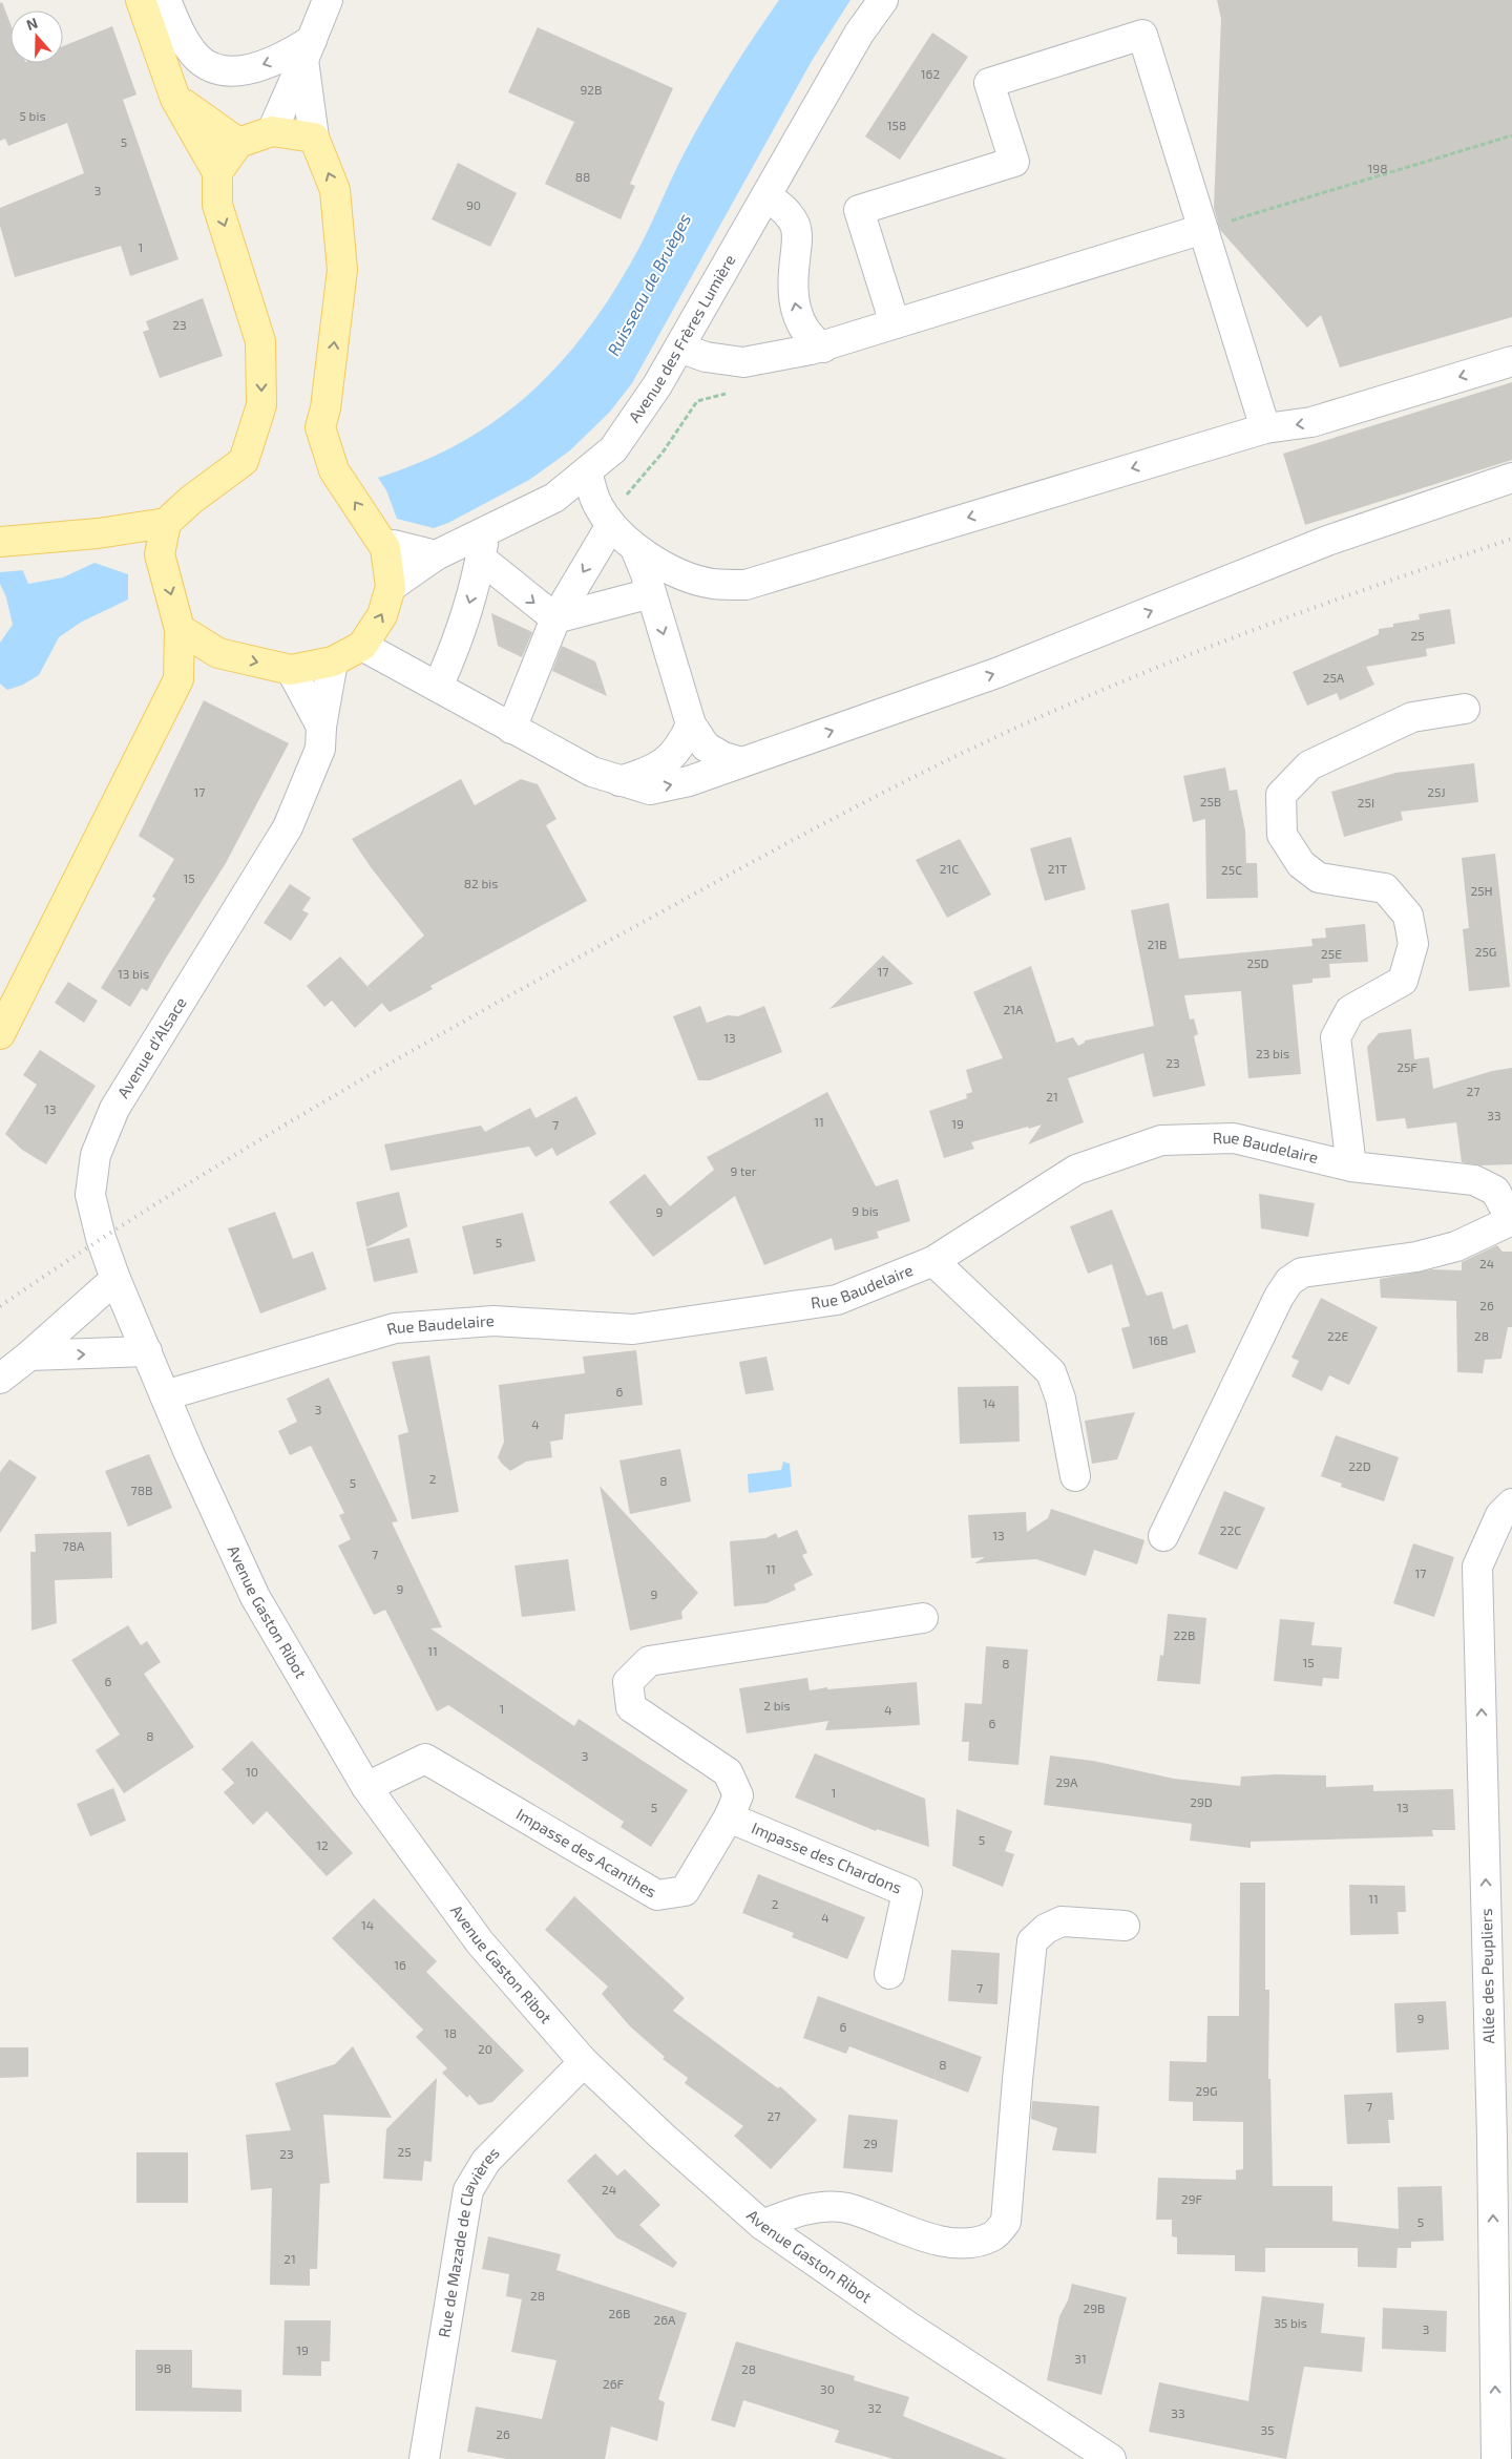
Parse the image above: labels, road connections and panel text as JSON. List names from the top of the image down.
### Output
{
  "streets": {
    "street": [
      "Avenue des Frères Lumière",
      "Avenue d'Alsace",
      "Rue Baudelaire",
      "Avenue Gaston Ribot",
      "Impasse des Acanthes",
      "Impasse des Chardons",
      "Allée des Peupliers",
      "Rue de Mazade de Clavières"
    ]
  },
  "crossings": [
    ["Avenue d'Alsace", "Avenue Gaston Ribot"],
    ["Rue Baudelaire", "Avenue Gaston Ribot"],
    ["Avenue Gaston Ribot", "Impasse des Acanthes"],
    ["Avenue Gaston Ribot", "Rue de Mazade de Clavières"],
    ["Impasse des Acanthes", "Impasse des Chardons"]
  ],
  "one_way": ["Allée des Peupliers"],
  "water": ["Ruisseau de Bruèges"],
  "house_numbers": [
    "162",
    "92B",
    "5 bis",
    "158",
    "5",
    "198",
    "88",
    "3",
    "90",
    "1",
    "23",
    "25",
    "25A",
    "17",
    "25J",
    "25B",
    "25I",
    "21C",
    "21T",
    "25C",
    "15",
    "82 bis",
    "25H",
    "21B",
    "25G",
    "25E",
    "25D",
    "17",
    "13 bis",
    "21A",
    "13",
    "23 bis",
    "23",
    "25F",
    "27",
    "21",
    "13",
    "33",
    "11",
    "19",
    "7",
    "9 ter",
    "9 bis",
    "9",
    "5",
    "24",
    "26",
    "22E",
    "28",
    "16B",
    "6",
    "14",
    "3",
    "4",
    "22D",
    "2",
    "8",
    "5",
    "78B",
    "22C",
    "13",
    "78A",
    "7",
    "11",
    "17",
    "9",
    "9",
    "22B",
    "11",
    "15",
    "8",
    "6",
    "2 bis",
    "1",
    "4",
    "6",
    "8",
    "3",
    "10",
    "29A",
    "1",
    "29D",
    "5",
    "13",
    "5",
    "12",
    "11",
    "2",
    "4",
    "14",
    "16",
    "7",
    "9",
    "6",
    "18",
    "20",
    "8",
    "29G",
    "7",
    "27",
    "29",
    "25",
    "23",
    "24",
    "29F",
    "5",
    "21",
    "28",
    "29B",
    "26B",
    "26A",
    "35 bis",
    "3",
    "19",
    "31",
    "9B",
    "28",
    "26F",
    "30",
    "32",
    "33",
    "35",
    "26"
  ],
  "north": "top"
}
